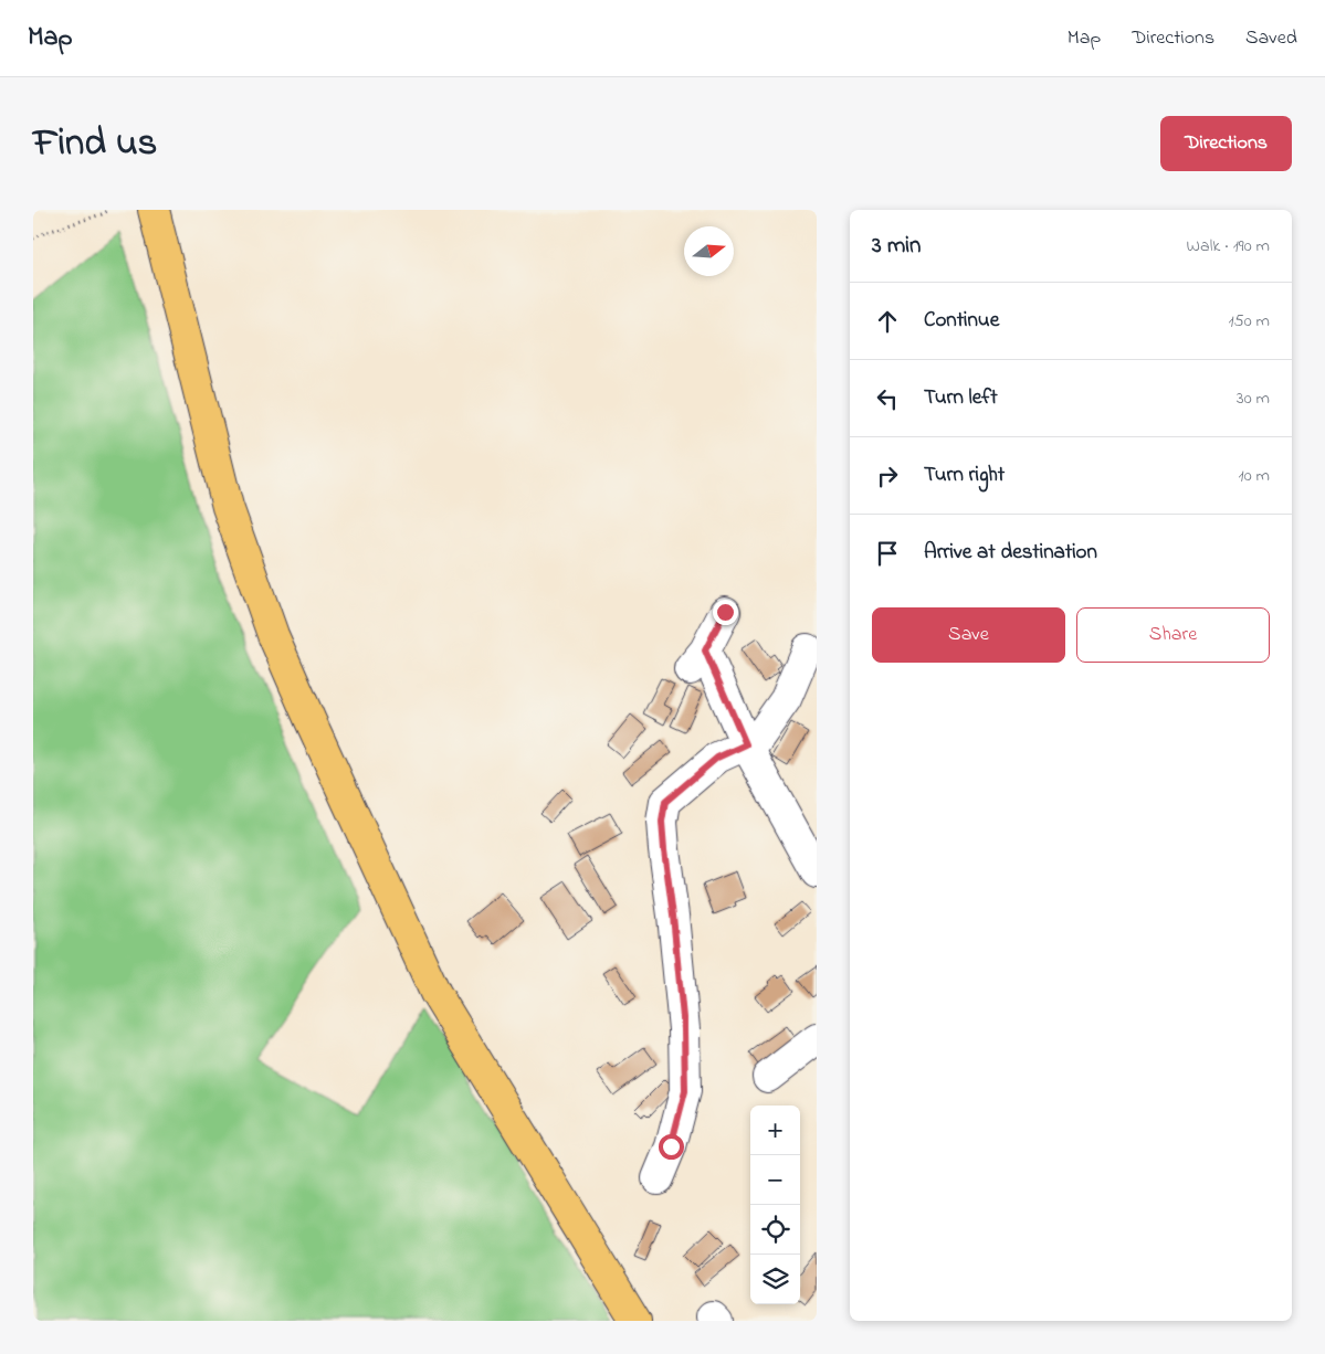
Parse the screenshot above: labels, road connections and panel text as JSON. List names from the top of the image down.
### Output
{
  "north": "right",
  "page": {
    "header": "Map",
    "nav": ["Map", "Directions", "Saved"],
    "title": "Find us",
    "buttons": [
      "Directions",
      ["Save", "Share"]
    ],
    "heading": ["3 min", "Walk · 190 m"],
    "list": [
      ["Continue", "150 m"],
      ["Turn left", "30 m"],
      ["Turn right", "10 m"],
      "Arrive at destination"
    ],
    "map_buttons": ["+", "−"]
  }
}
